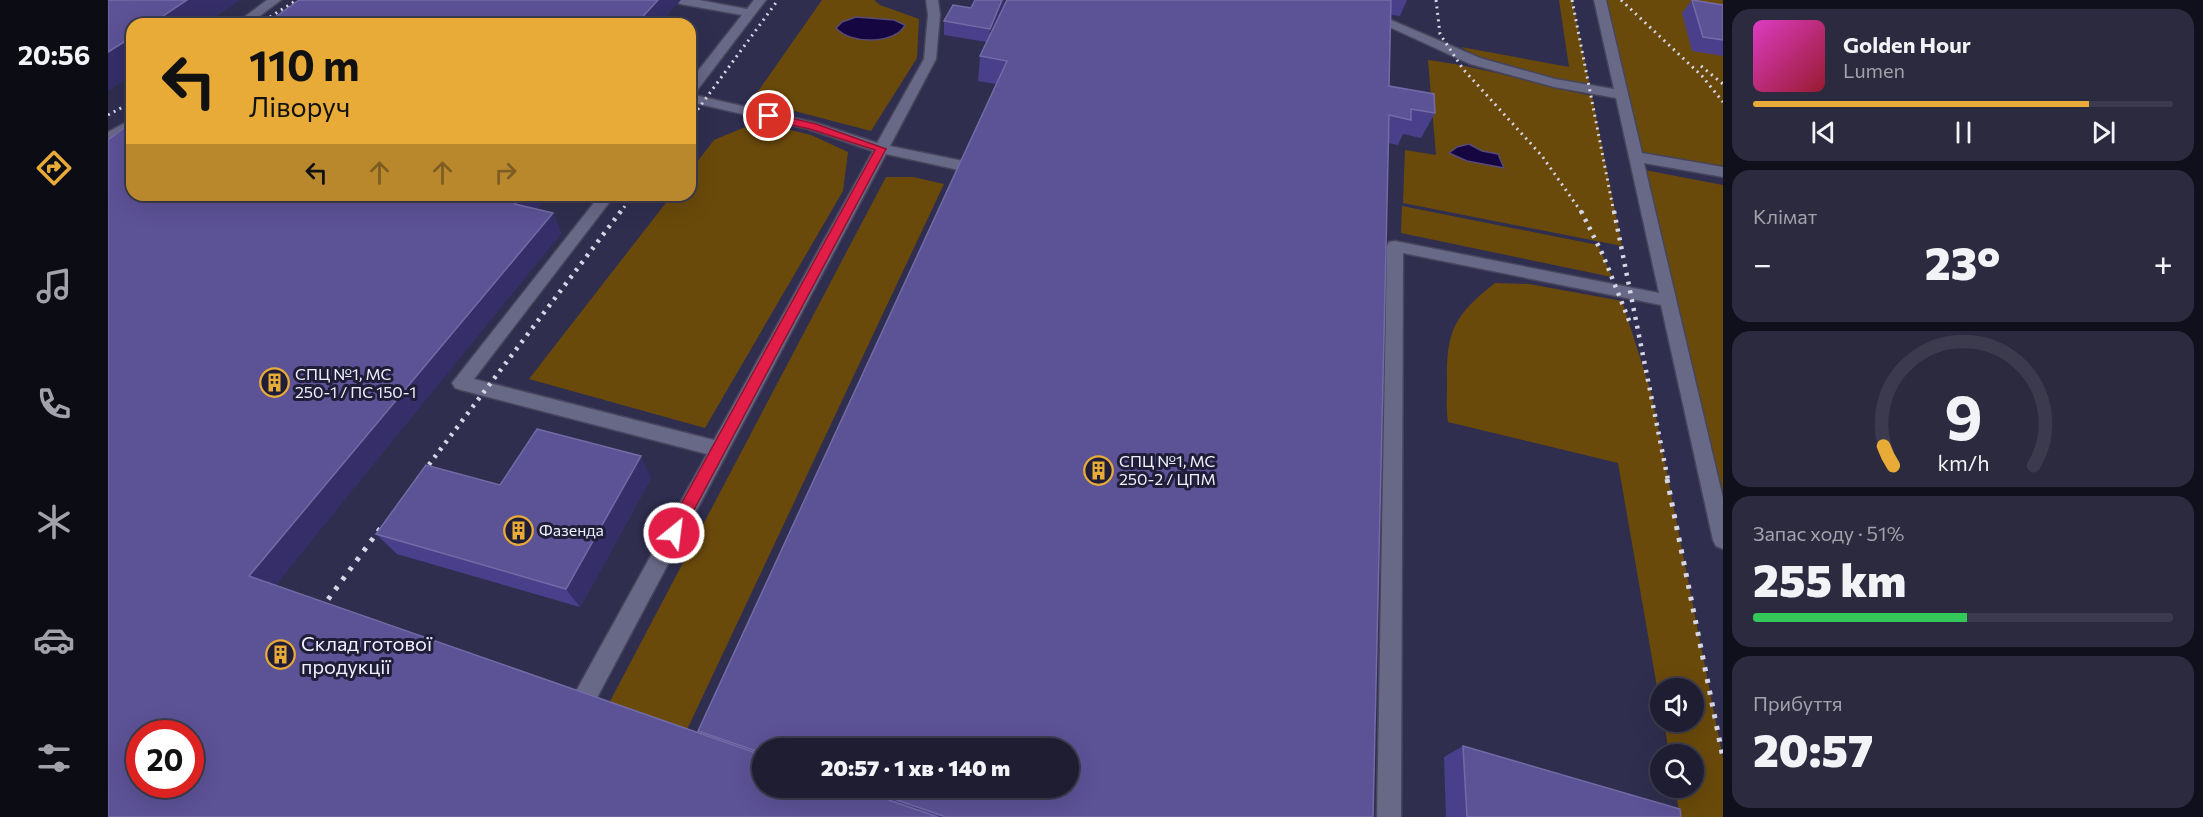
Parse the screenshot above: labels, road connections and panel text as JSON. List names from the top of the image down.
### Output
{
  "places": {
    "building": [
      "СПЦ №1, МС 250-1 / ПС 150-1",
      "СПЦ №1, МС 250-2 / ЦПМ",
      "Фазенда",
      "Склад готової продукції"
    ]
  },
  "page": {
    "tabs": "20:56",
    "turn": ["110 m", "Ліворуч"],
    "song": ["Golden Hour", "Lumen"],
    "tile": [
      "Клімат",
      ["Запас ходу · 51%", "255 km"],
      ["Прибуття", "20:57"]
    ],
    "heat": ["−", "23°", "+"],
    "limit": "20",
    "trip": "20:57 · 1 хв · 140 m",
    "gauge": ["9", "km/h"]
  }
}
